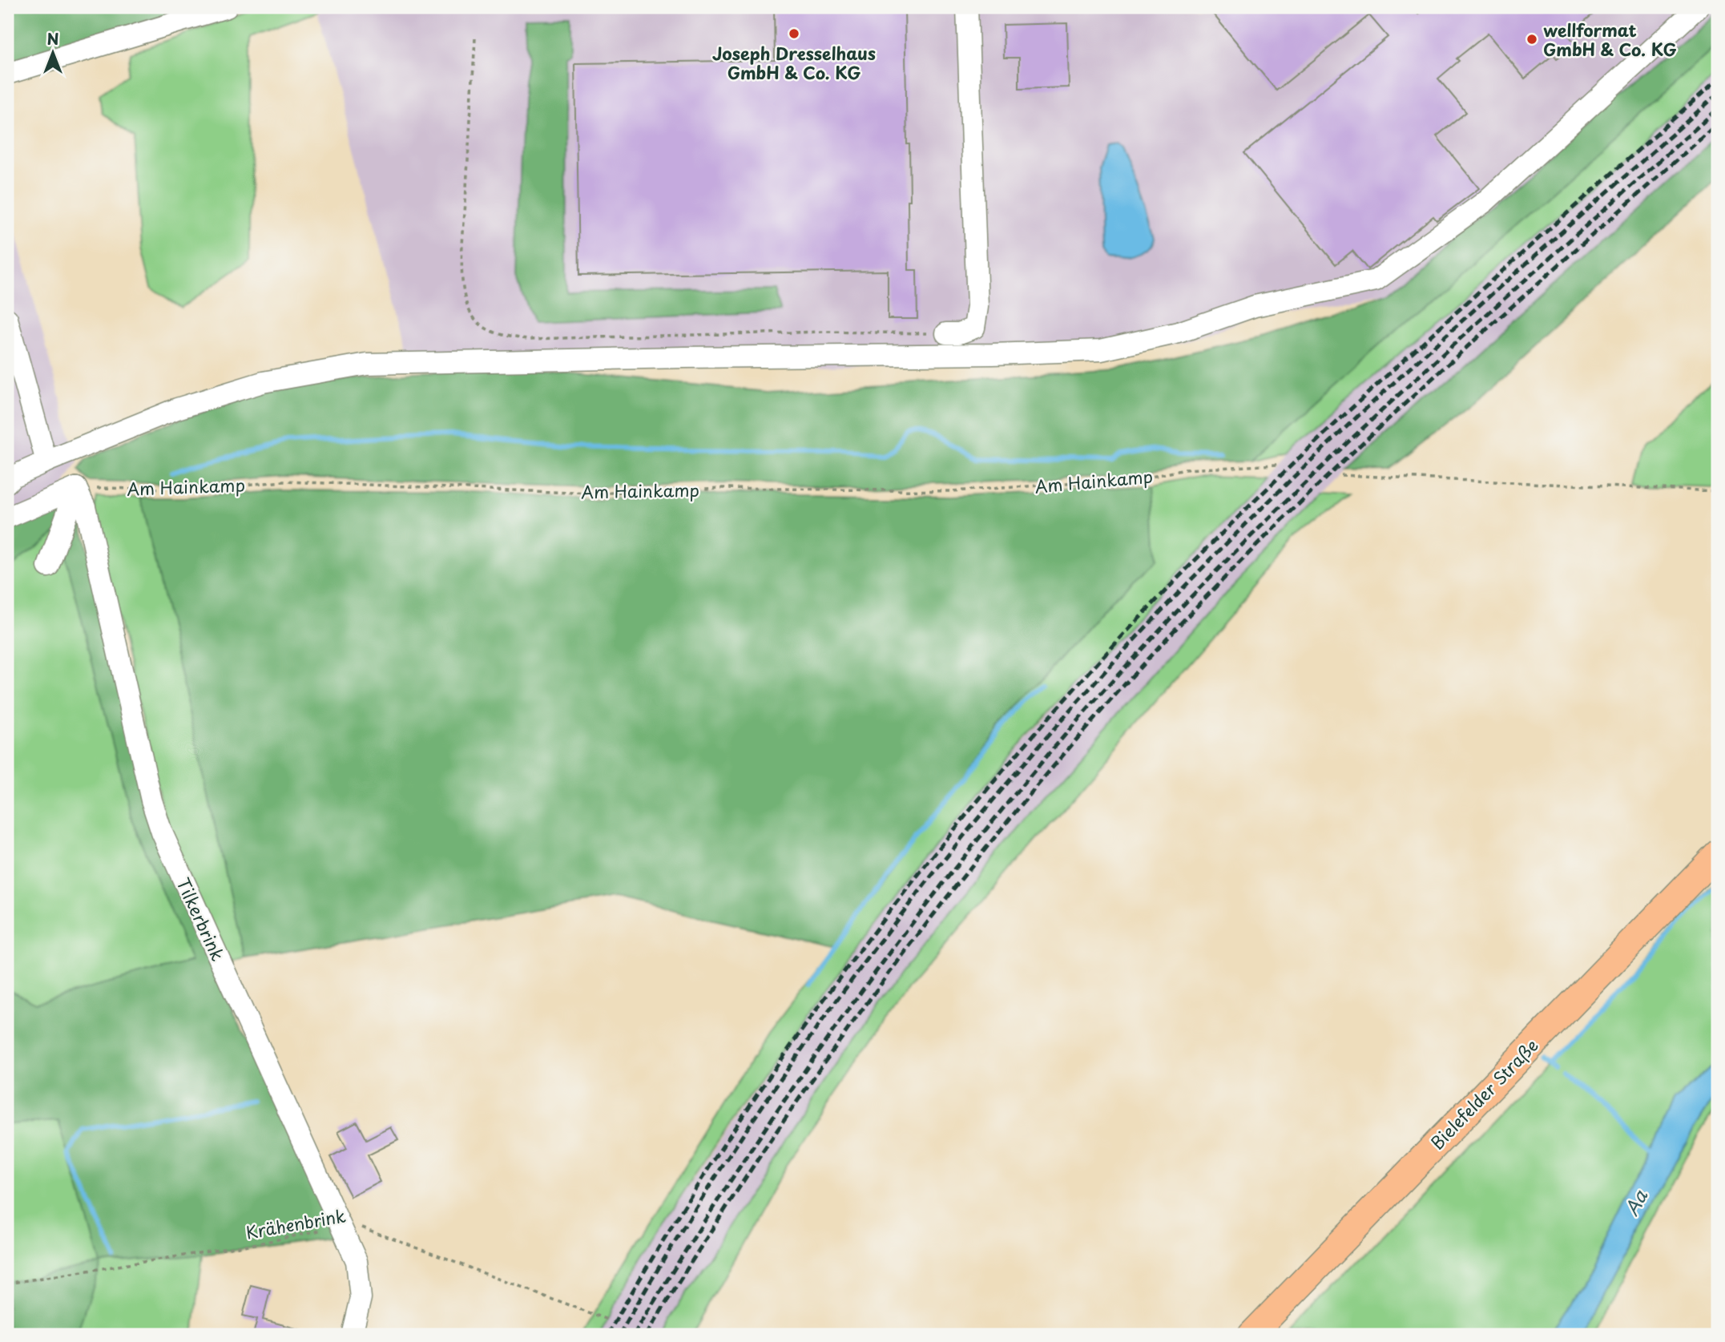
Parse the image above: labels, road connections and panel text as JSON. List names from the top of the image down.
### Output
{
  "streets": {
    "main road": ["Bielefelder Straße"],
    "street": ["Tilkerbrink"],
    "path": ["Am Hainkamp", "Krähenbrink"]
  },
  "crossings": [
    ["Am Hainkamp", "Tilkerbrink"],
    ["Tilkerbrink", "Krähenbrink"]
  ],
  "water": ["Aa"],
  "places": ["Joseph Dresselhaus GmbH & Co. KG", "wellformat GmbH & Co. KG"],
  "north": "top"
}
